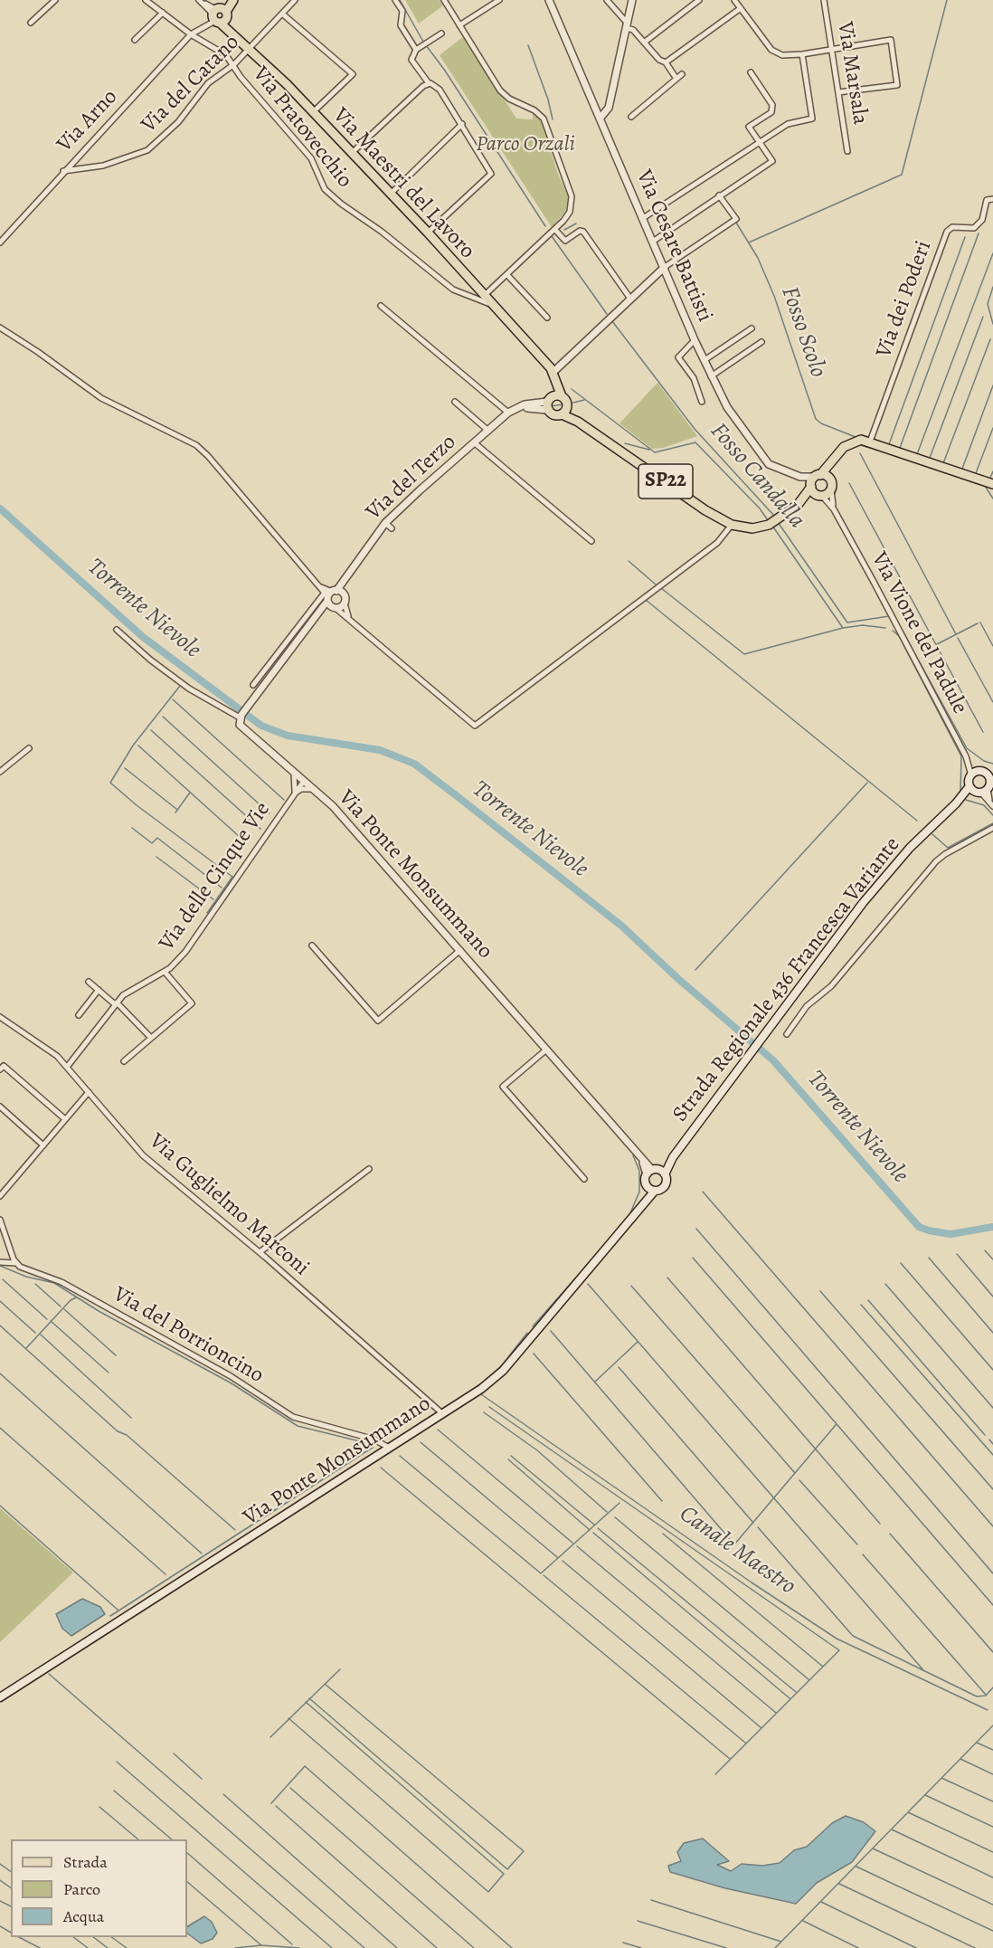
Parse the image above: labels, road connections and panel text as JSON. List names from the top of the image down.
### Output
{
  "streets": {
    "main road": [
      "Via Maestri del Lavoro",
      "SP22",
      "Via Ponte Monsummano",
      "Strada Regionale 436 Francesca Variante"
    ],
    "street": [
      "Via Marsala",
      "Via del Catano",
      "Via Arno",
      "Via Pratovecchio",
      "Via Cesare Battisti",
      "Via dei Poderi",
      "Via del Terzo",
      "Via Vione del Padule",
      "Via delle Cinque Vie",
      "Via Guglielmo Marconi",
      "Via del Porrioncino"
    ]
  },
  "crossings": [
    ["Via del Catano", "Via Arno"],
    ["Via del Catano", "Via Pratovecchio"],
    ["Via del Catano", "Via Maestri del Lavoro"],
    ["Via Arno", "Via Pratovecchio"],
    ["Via Arno", "Via Maestri del Lavoro"],
    ["Via Pratovecchio", "Via Maestri del Lavoro"],
    ["Via Cesare Battisti", "SP22"],
    ["Via Ponte Monsummano", "Via delle Cinque Vie"],
    ["Via Ponte Monsummano", "Strada Regionale 436 Francesca Variante"],
    ["Via Ponte Monsummano", "Via Guglielmo Marconi"],
    ["Via Ponte Monsummano", "Via del Porrioncino"],
    ["Via delle Cinque Vie", "Via Guglielmo Marconi"]
  ],
  "water": [
    "Fosso Scolo",
    "Fosso Candalla",
    "Torrente Nievole",
    "Canale Maestro"
  ],
  "parks": ["Parco Orzali"],
  "legend": ["Strada", "Parco", "Acqua"]
}
